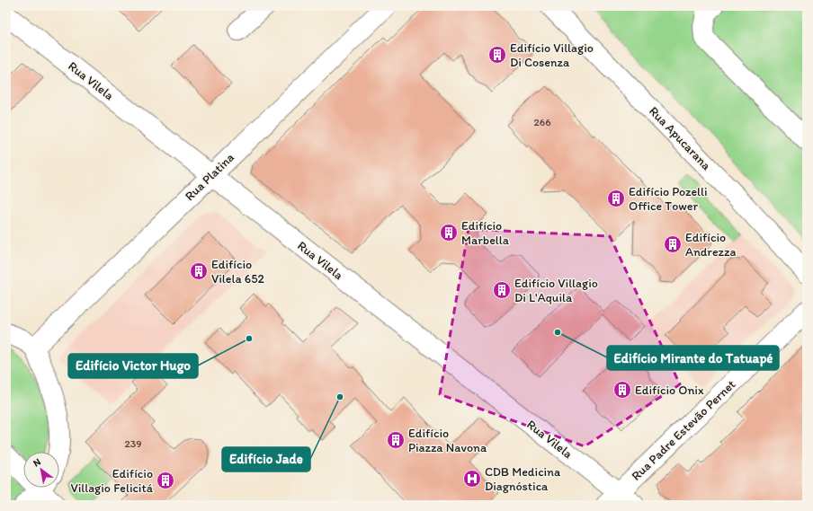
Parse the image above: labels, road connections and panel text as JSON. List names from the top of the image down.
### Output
{
  "streets": {
    "street": [
      "Rua Vilela",
      "Rua Apucarana",
      "Rua Platina",
      "Rua Padre Estevão Pernet"
    ]
  },
  "crossings": [
    ["Rua Vilela", "Rua Platina"],
    ["Rua Vilela", "Rua Padre Estevão Pernet"]
  ],
  "places": {
    "building": [
      "Edifício Villagio Di Cosenza",
      "Edifício Pozelli Office Tower",
      "Edifício Marbella",
      "Edifício Andrezza",
      "Edifício Vilela 652",
      "Edifício Villagio Di L'Aquila",
      "Edifício Onix",
      "Edifício Piazza Navona",
      "Edifício Villagio Felicitá"
    ],
    "other": ["Edifício Mirante do Tatuapé", "Edifício Victor Hugo", "Edifício Jade"],
    "hospital": ["CDB Medicina Diagnóstica"]
  },
  "house_numbers": ["266", "239"],
  "north": "top left"
}
